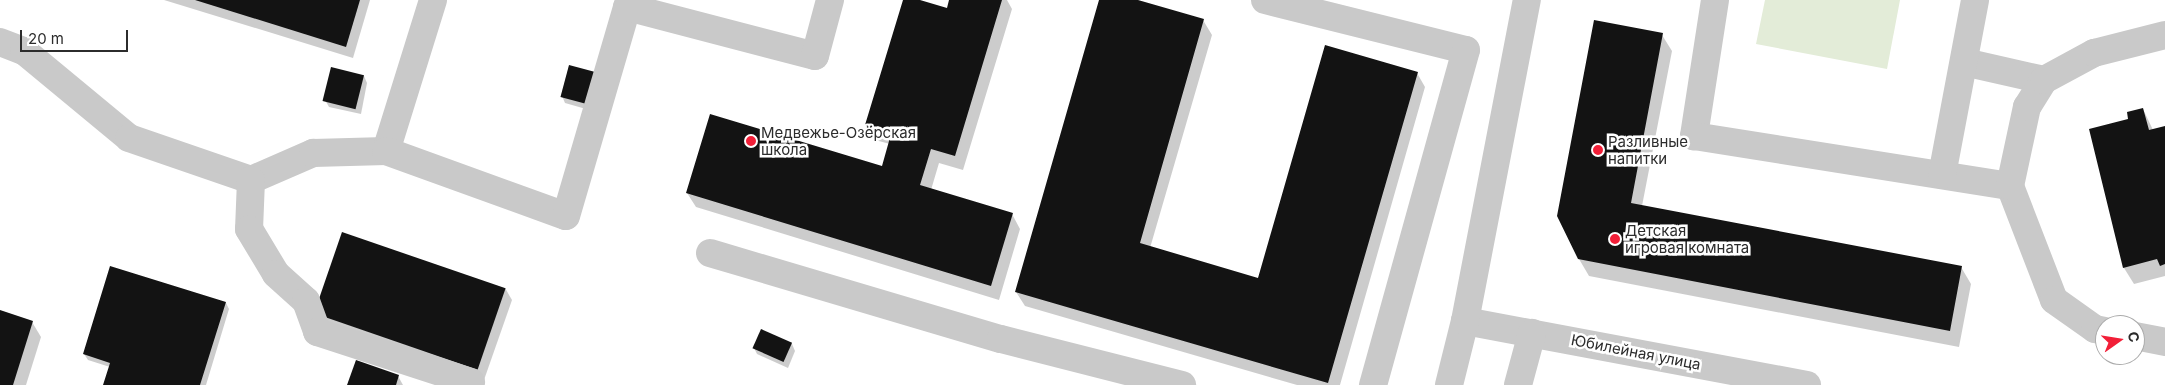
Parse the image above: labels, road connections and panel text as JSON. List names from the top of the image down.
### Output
{
  "streets": {
    "street": ["Юбилейная улица"]
  },
  "places": ["Медвежье-Озёрская школа", "Разливные напитки", "Детская игровая комната"],
  "scale_bar": "20 m",
  "north": "right"
}
